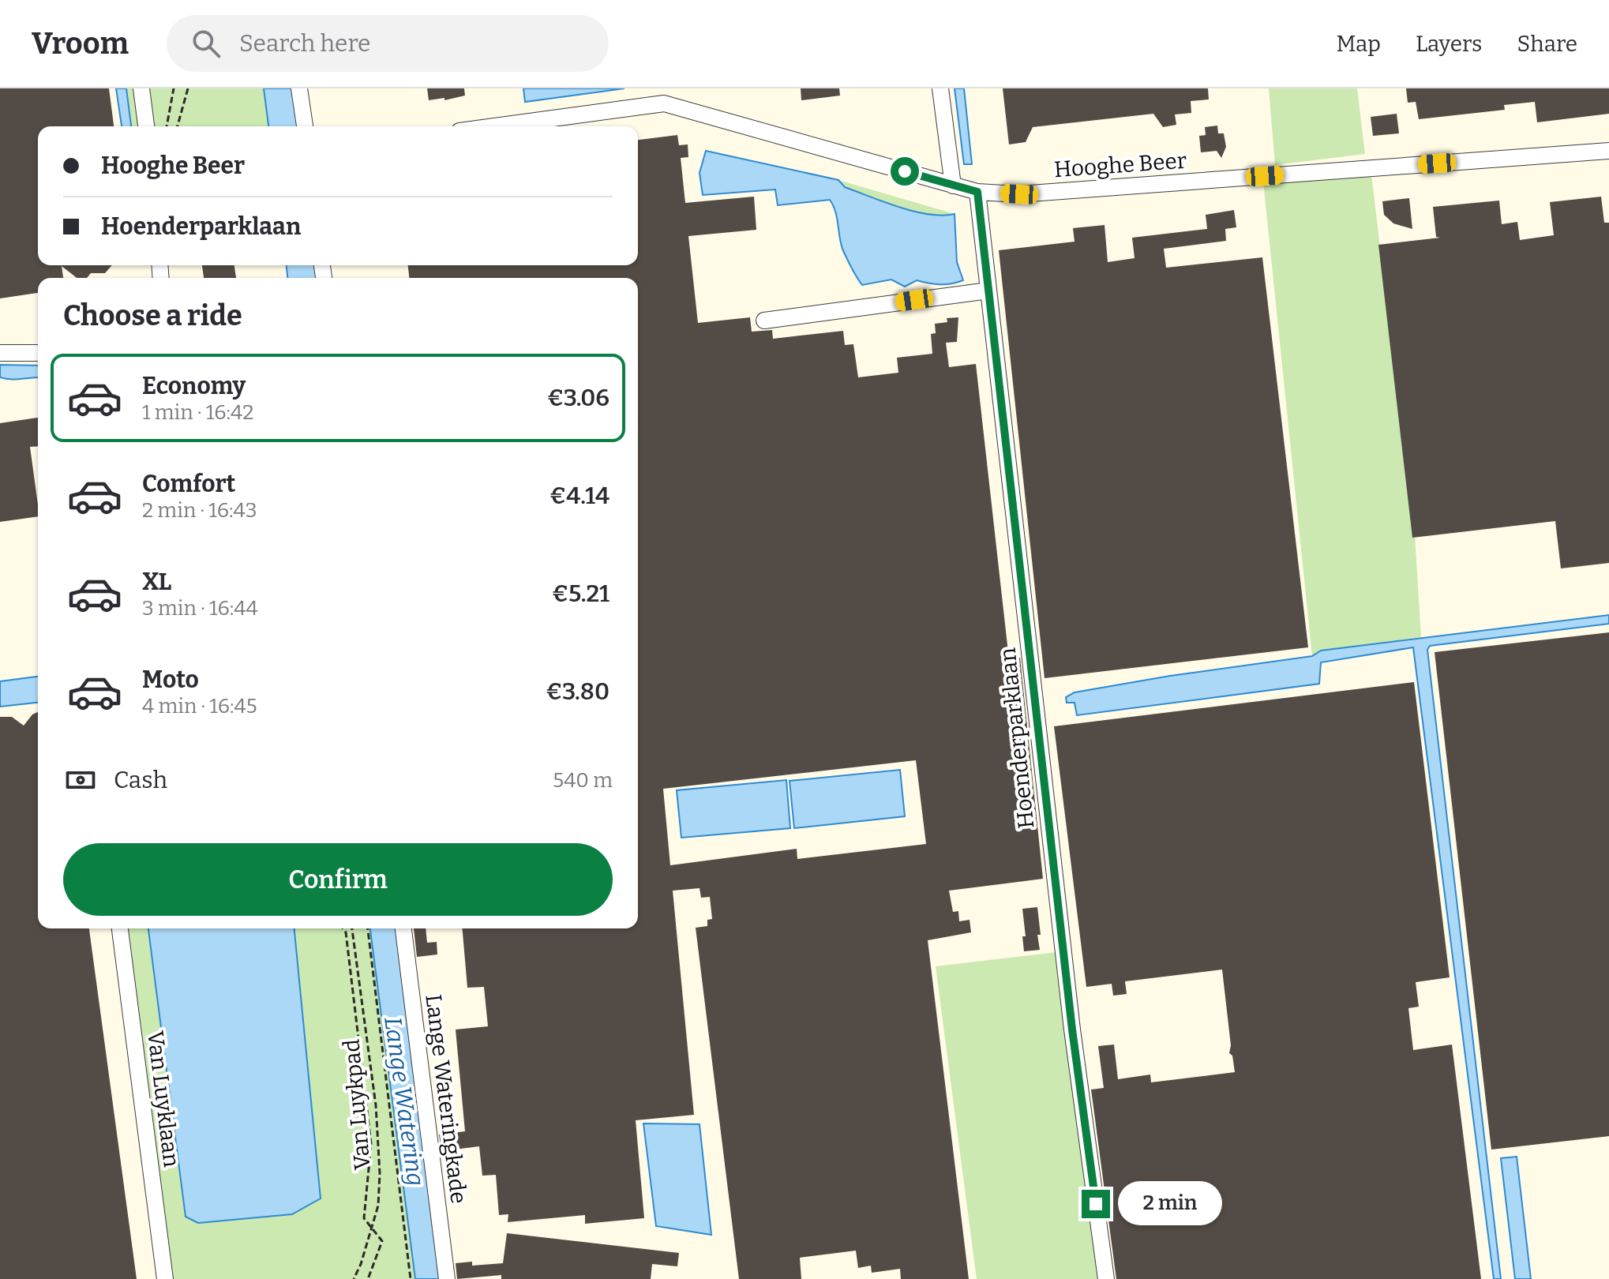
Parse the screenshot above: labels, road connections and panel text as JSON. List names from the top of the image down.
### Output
{
  "streets": {
    "street": [
      "Hooghe Beer",
      "Hoenderparklaan",
      "Van Luyklaan",
      "Lange Wateringkade"
    ],
    "path": ["Van Luykpad"]
  },
  "crossings": [
    ["Hooghe Beer", "Hoenderparklaan"]
  ],
  "water": ["Lange Watering"],
  "page": {
    "header": "Vroom",
    "search": "Search here",
    "nav": ["Map", "Layers", "Share"],
    "banner": ["Hooghe Beer", "Hoenderparklaan"],
    "heading": "Choose a ride",
    "list": [
      {
        "name": "Economy",
        "note": "1 min · 16:42",
        "value": "€3.06"
      },
      {
        "name": "Comfort",
        "note": "2 min · 16:43",
        "value": "€4.14"
      },
      {
        "name": "XL",
        "note": "3 min · 16:44",
        "value": "€5.21"
      },
      {
        "name": "Moto",
        "note": "4 min · 16:45",
        "value": "€3.80"
      }
    ],
    "pay": ["Cash", "540 m"],
    "buttons": "Confirm",
    "bubble": "2 min"
  }
}
